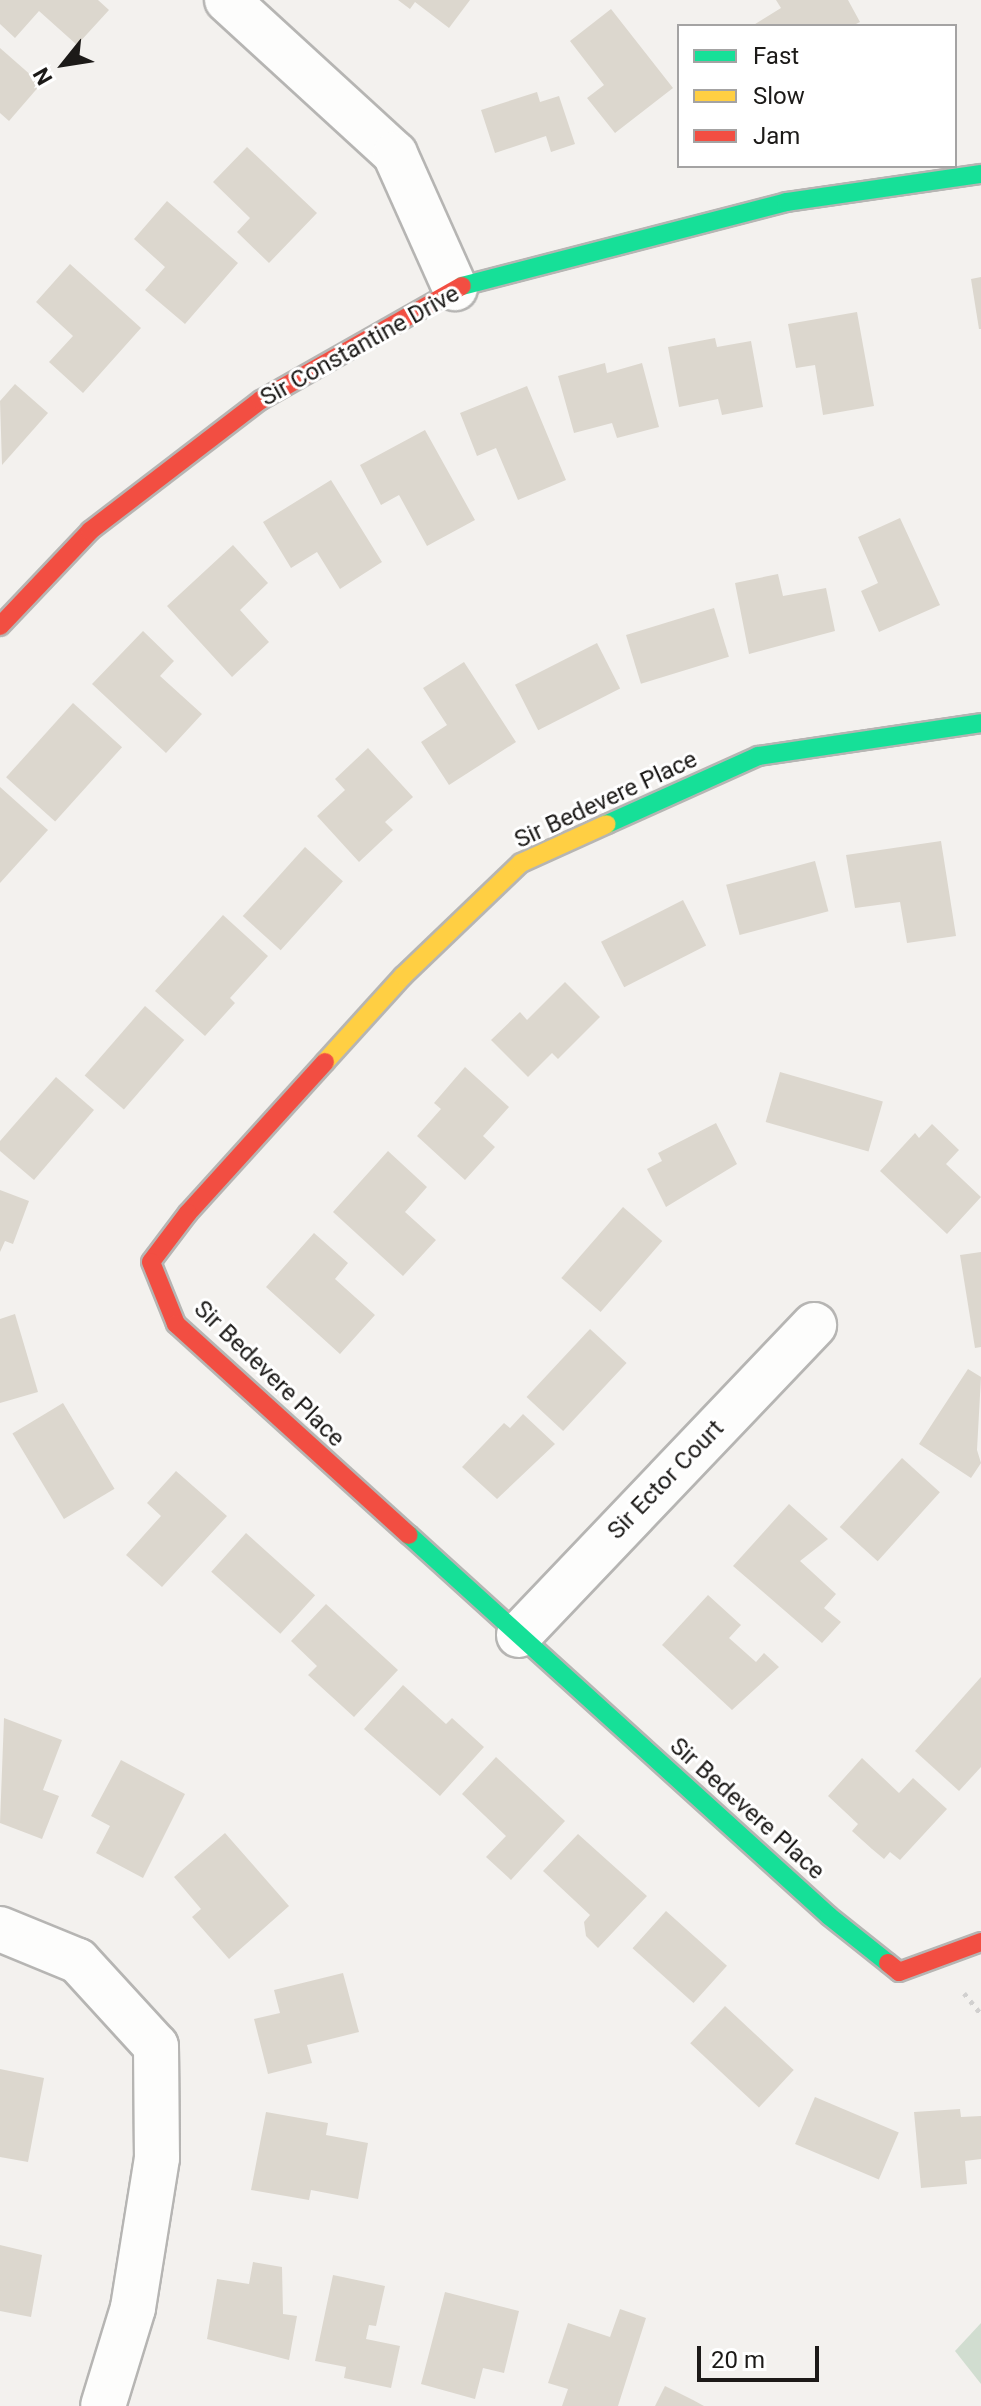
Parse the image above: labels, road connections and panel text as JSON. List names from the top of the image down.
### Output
{
  "streets": {
    "street": ["Sir Constantine Drive", "Sir Bedevere Place", "Sir Ector Court"]
  },
  "crossings": [
    ["Sir Bedevere Place", "Sir Ector Court"]
  ],
  "legend": ["Fast", "Slow", "Jam"],
  "scale_bar": "20 m",
  "north": "bottom left"
}
